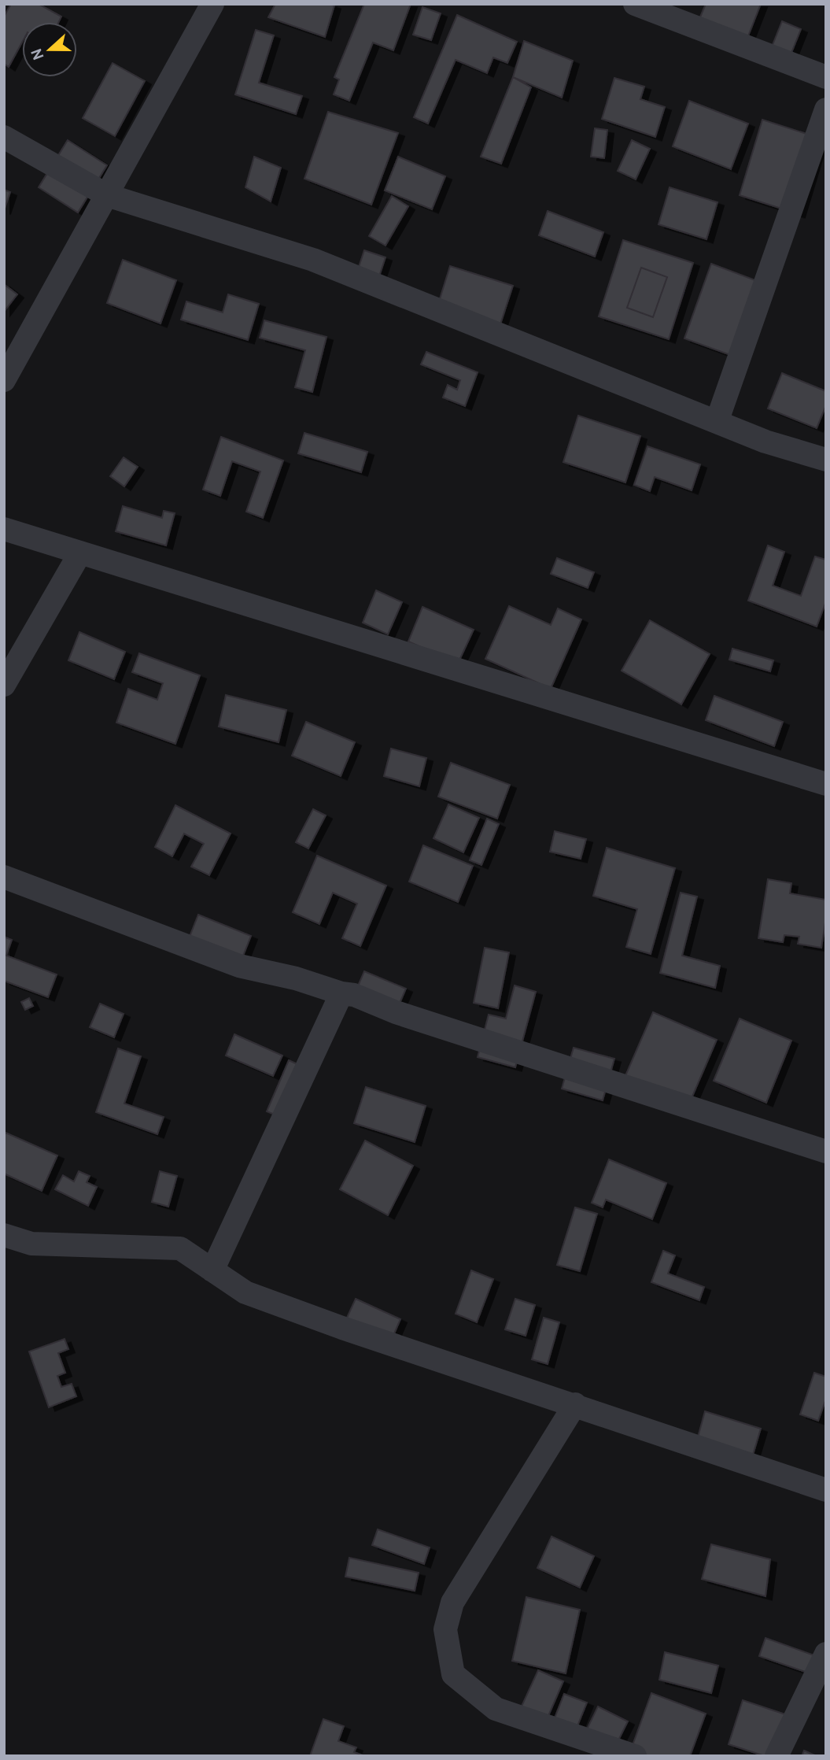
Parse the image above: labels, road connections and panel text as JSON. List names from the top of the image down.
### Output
{
  "north": "left"
}
